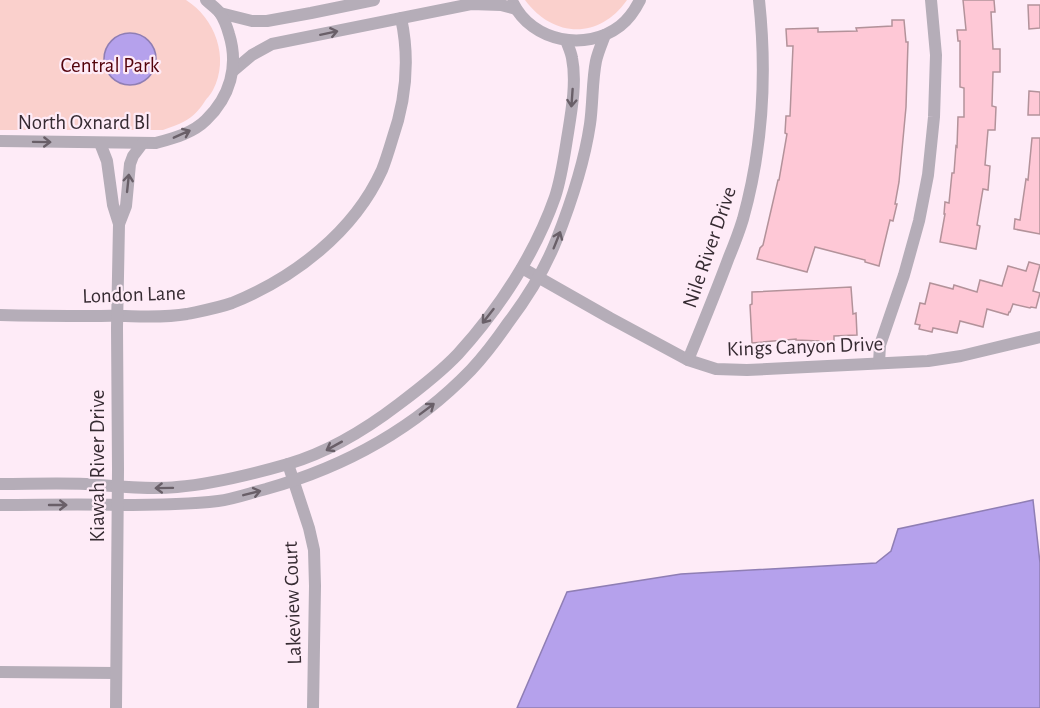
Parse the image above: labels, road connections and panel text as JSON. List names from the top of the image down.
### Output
{
  "streets": {
    "street": [
      "North Oxnard Bl",
      "Nile River Drive",
      "London Lane",
      "Kings Canyon Drive",
      "Kiawah River Drive",
      "Lakeview Court"
    ]
  },
  "crossings": [
    ["North Oxnard Bl", "Kiawah River Drive"],
    ["Nile River Drive", "Kings Canyon Drive"],
    ["London Lane", "Kiawah River Drive"]
  ],
  "one_way": ["North Oxnard Bl"],
  "parks": ["Central Park"]
}
